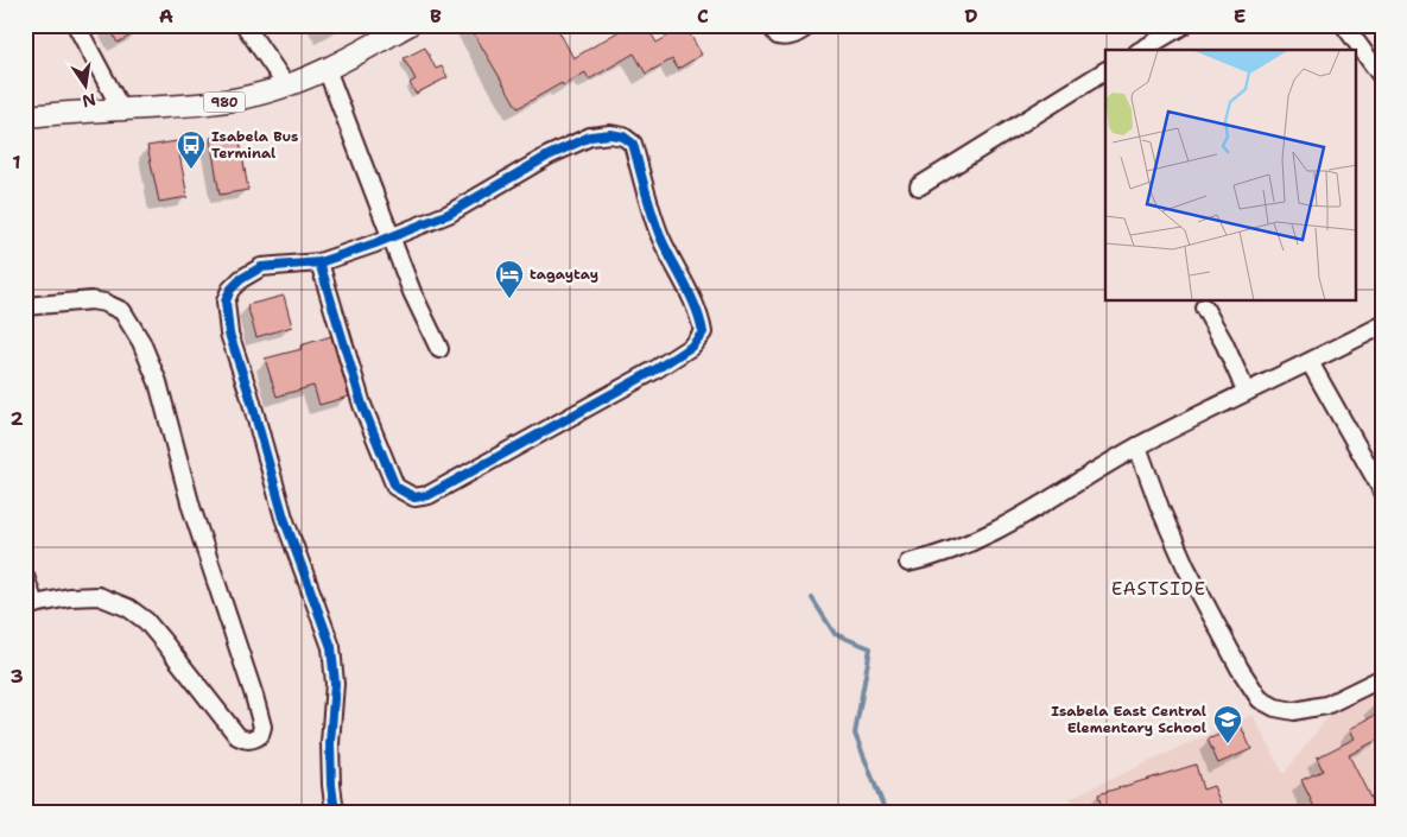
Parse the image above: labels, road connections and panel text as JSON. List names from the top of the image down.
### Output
{
  "streets": {
    "main road": ["980"]
  },
  "districts": ["EASTSIDE"],
  "places": {
    "bus stop": ["Isabela Bus Terminal"],
    "hotel": ["tagaytay"],
    "school or university": ["Isabela East Central Elementary School"]
  },
  "north": "bottom",
  "grid": {
    "columns": [
      "A",
      "B",
      "C",
      "D",
      "E"
    ],
    "rows": ["1", "2", "3"]
  }
}
